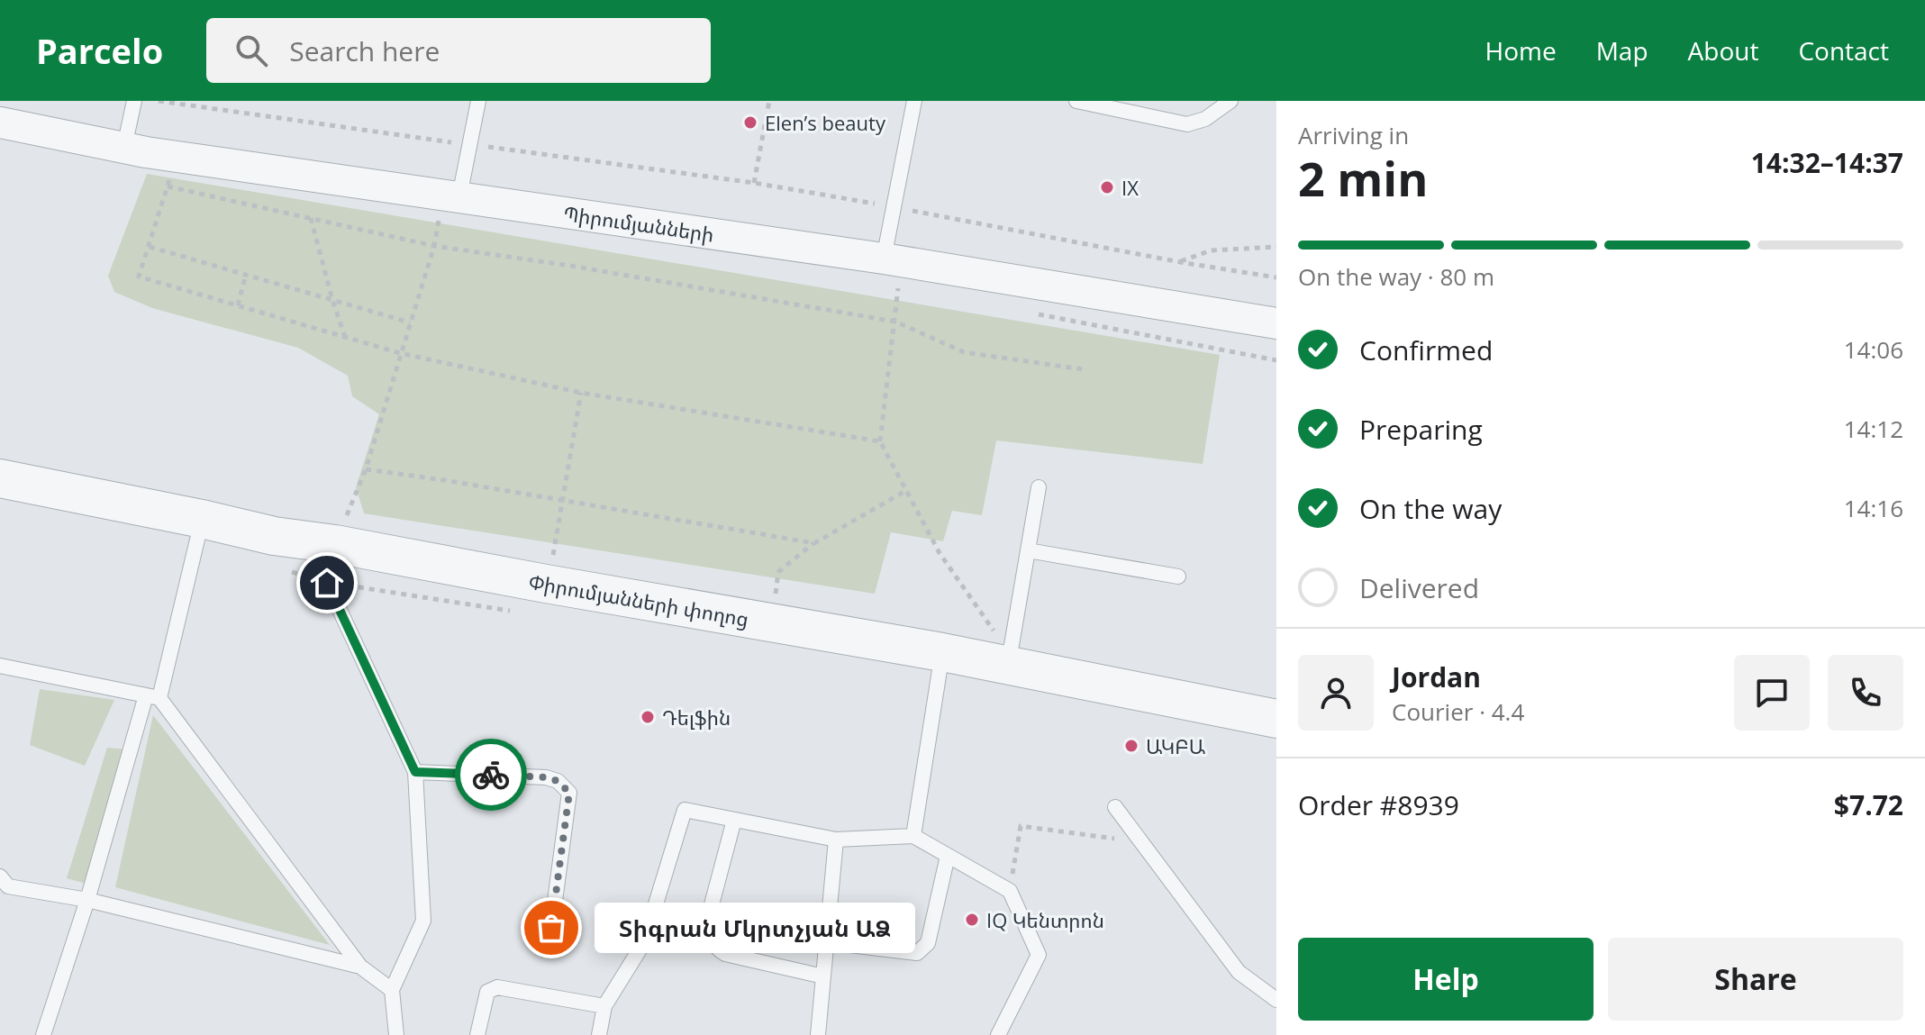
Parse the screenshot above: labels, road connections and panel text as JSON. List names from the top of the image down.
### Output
{
  "streets": {
    "street": ["Պիրումյանների", "Փիրումյանների փողոց"]
  },
  "places": [
    "Elen’s beauty",
    "IX",
    "Դելֆին",
    "ԱԿԲԱ",
    "IQ Կենտրոն",
    "Տիգրան Մկրտչյան ԱՁ"
  ],
  "page": {
    "header": "Parcelo",
    "search": "Search here",
    "nav": [
      "Home",
      "Map",
      "About",
      "Contact"
    ],
    "heading": ["2 min", "Arriving in", "14:32–14:37"],
    "panel": [
      "Jordan",
      "Courier · 4.4",
      "Order #8939",
      "$7.72"
    ],
    "bar": "On the way · 80 m",
    "list": [
      ["Confirmed", "14:06"],
      ["Preparing", "14:12"],
      ["On the way", "14:16"],
      "Delivered"
    ],
    "bubble": "Տիգրան Մկրտչյան ԱՁ",
    "buttons": ["Help", "Share"]
  }
}
